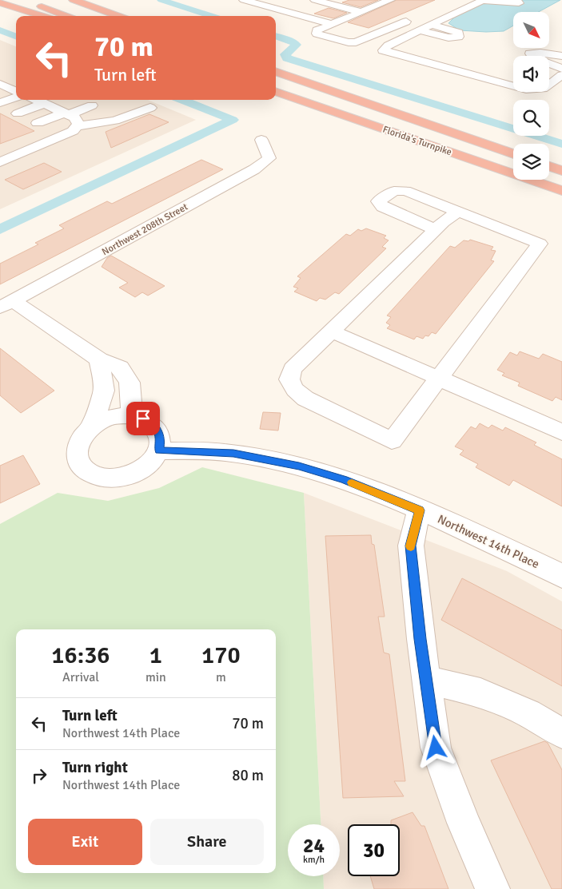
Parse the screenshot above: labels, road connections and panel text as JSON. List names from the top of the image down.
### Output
{
  "streets": {
    "highway": ["Florida's Turnpike"],
    "street": ["Northwest 208th Street", "Northwest 14th Place"]
  },
  "north": "bottom right",
  "page": {
    "turn": ["70 m", "Turn left"],
    "eta": [
      "16:36",
      "Arrival",
      "1",
      "min",
      "170",
      "m"
    ],
    "list": [
      {
        "name": "Turn left",
        "note": "Northwest 14th Place",
        "value": "70 m"
      },
      {
        "name": "Turn right",
        "note": "Northwest 14th Place",
        "value": "80 m"
      }
    ],
    "buttons": ["Exit", "Share"],
    "speed": "24 km/h",
    "limit": "30"
  }
}
